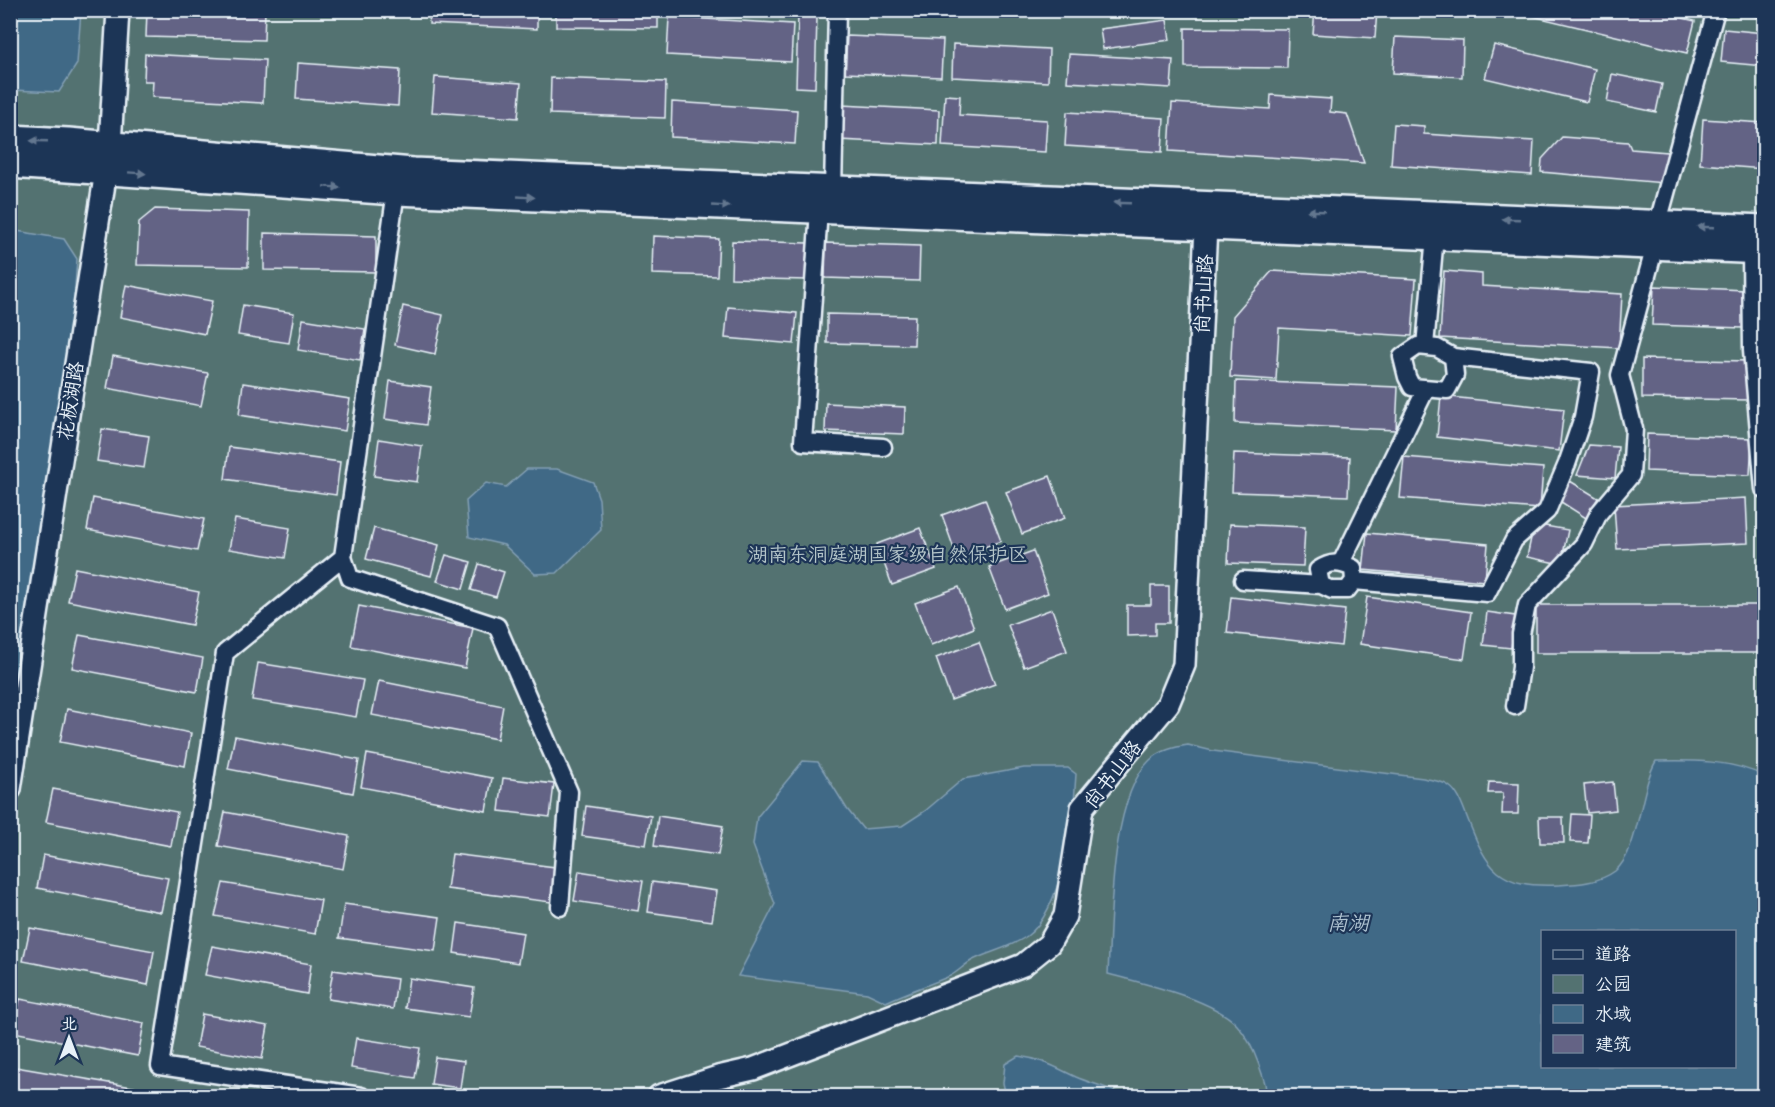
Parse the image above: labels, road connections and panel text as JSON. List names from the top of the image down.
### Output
{
  "streets": {
    "street": ["尚书山路", "花板湖路"]
  },
  "water": ["南湖"],
  "parks": ["湖南东洞庭湖国家级自然保护区"],
  "legend": [
    "道路",
    "公园",
    "水域",
    "建筑"
  ],
  "north": "top"
}
